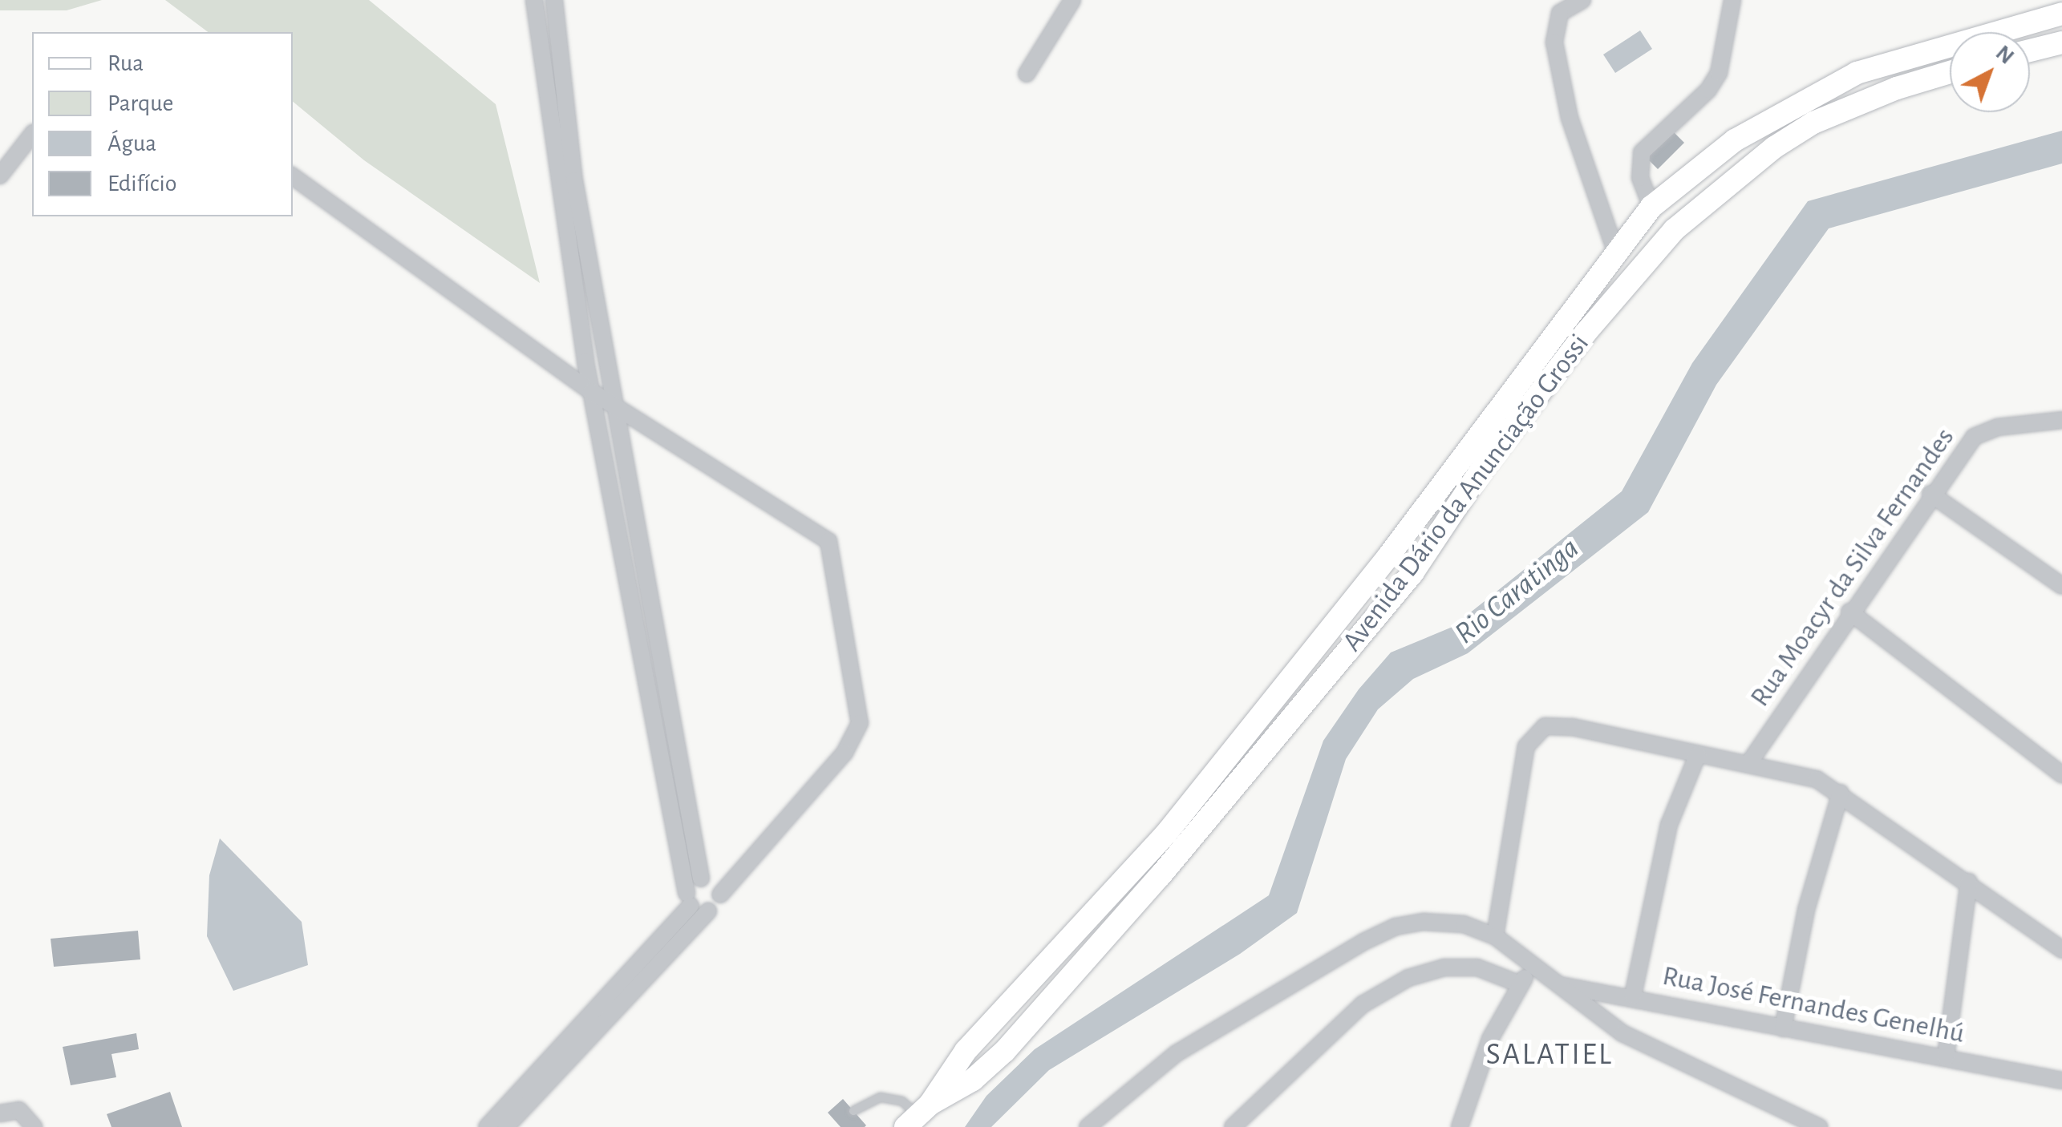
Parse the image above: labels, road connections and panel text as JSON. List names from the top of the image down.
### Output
{
  "streets": {
    "main road": ["Avenida Dário da Anunciação Grossi"],
    "street": ["Rua Moacyr da Silva Fernandes", "Rua José Fernandes Genelhú"]
  },
  "districts": ["SALATIEL"],
  "water": ["Rio Caratinga"],
  "legend": [
    "Rua",
    "Parque",
    "Água",
    "Edifício"
  ],
  "north": "top right"
}
